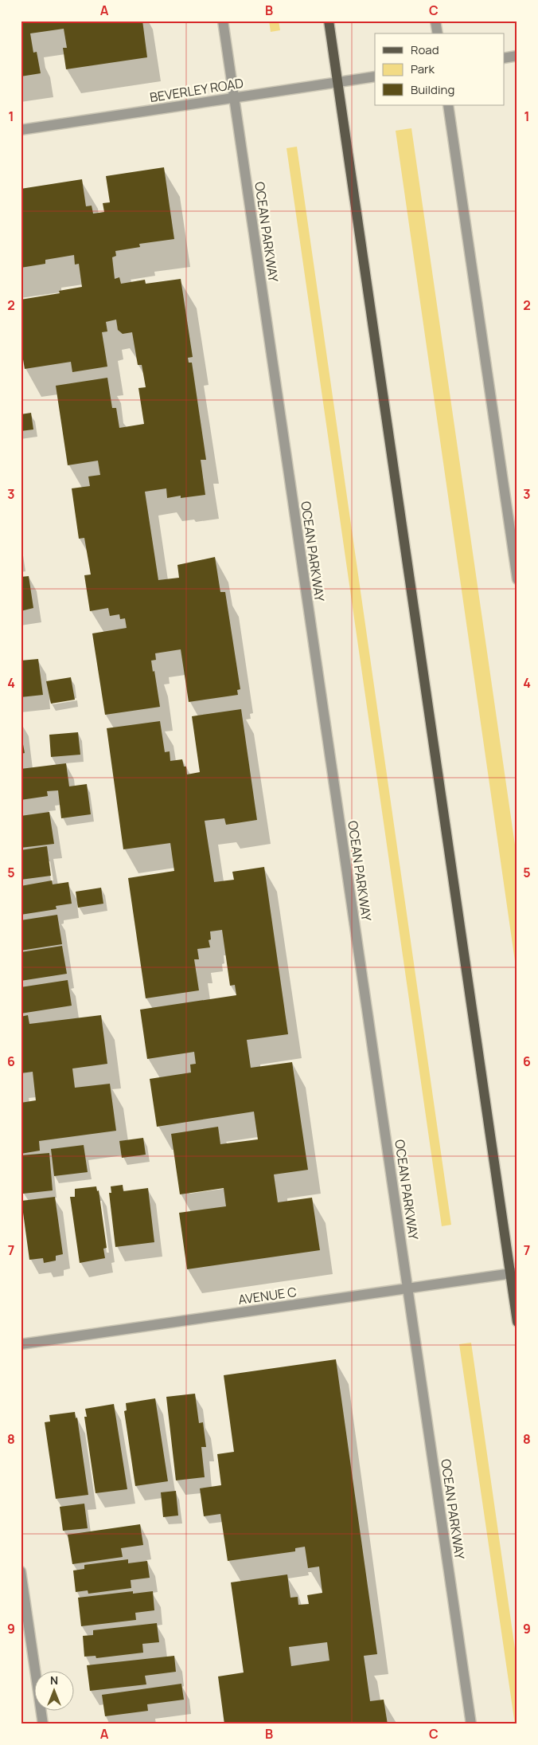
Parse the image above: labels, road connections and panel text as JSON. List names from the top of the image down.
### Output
{
  "streets": {
    "street": ["BEVERLEY ROAD", "OCEAN PARKWAY", "AVENUE C"]
  },
  "crossings": [
    ["BEVERLEY ROAD", "OCEAN PARKWAY"],
    ["OCEAN PARKWAY", "AVENUE C"]
  ],
  "legend": ["Road", "Park", "Building"],
  "north": "top",
  "grid": {
    "columns": ["A", "B", "C"],
    "rows": [
      "1",
      "2",
      "3",
      "4",
      "5",
      "6",
      "7",
      "8",
      "9"
    ]
  }
}
